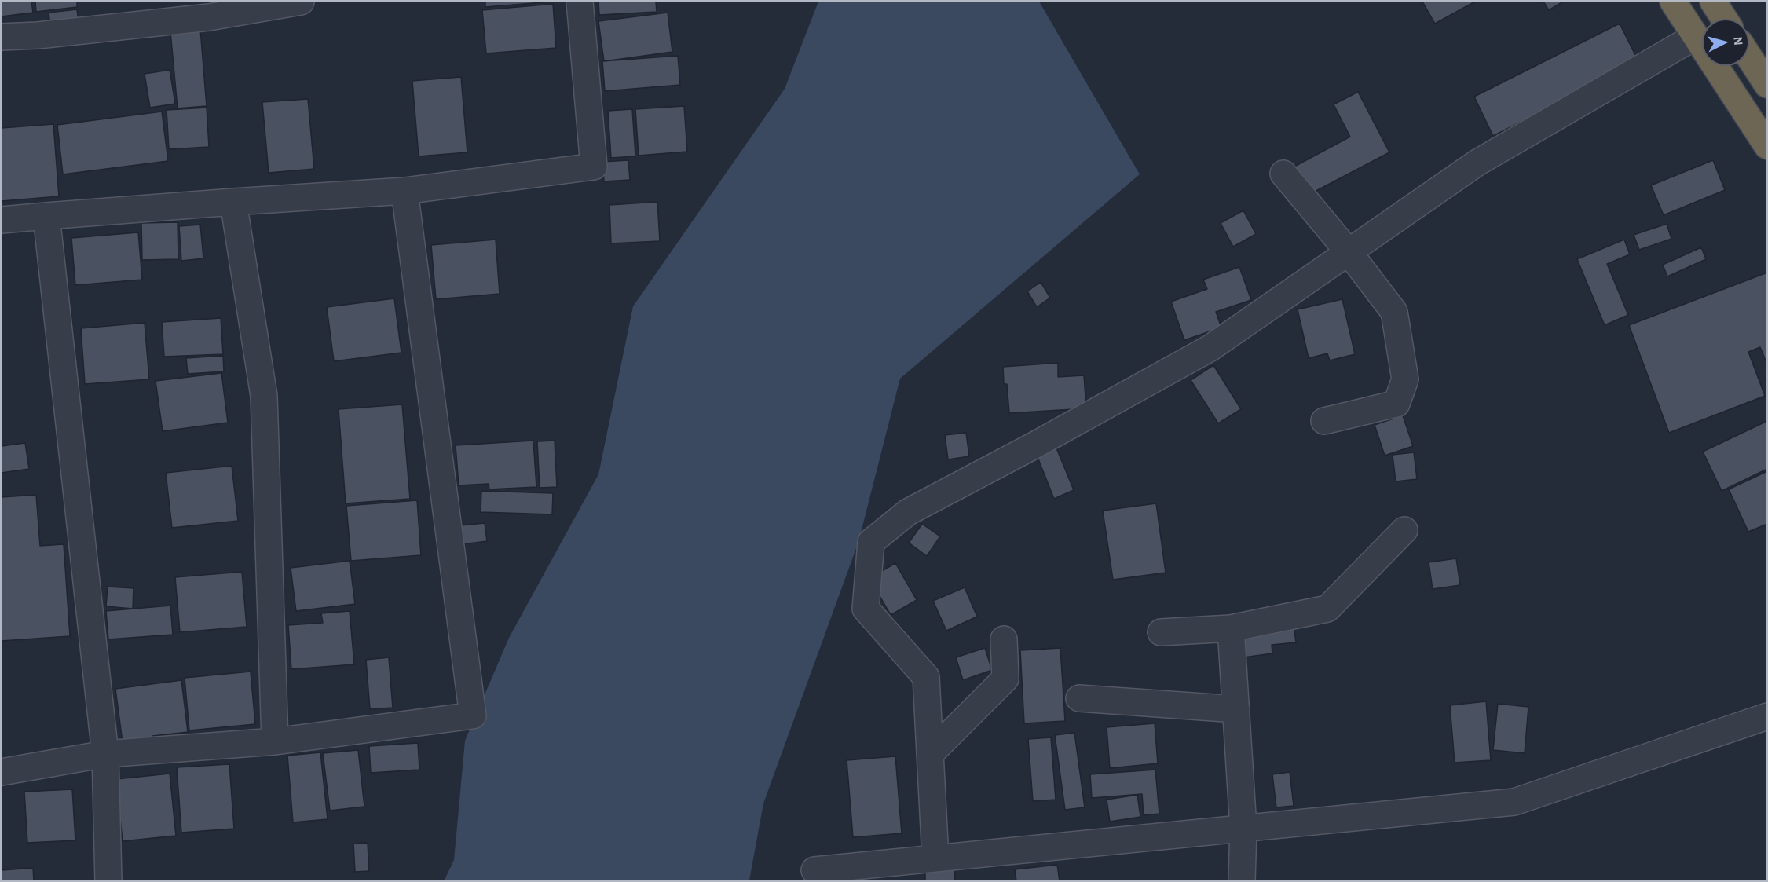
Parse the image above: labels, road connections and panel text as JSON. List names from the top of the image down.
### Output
{
  "north": "right"
}
